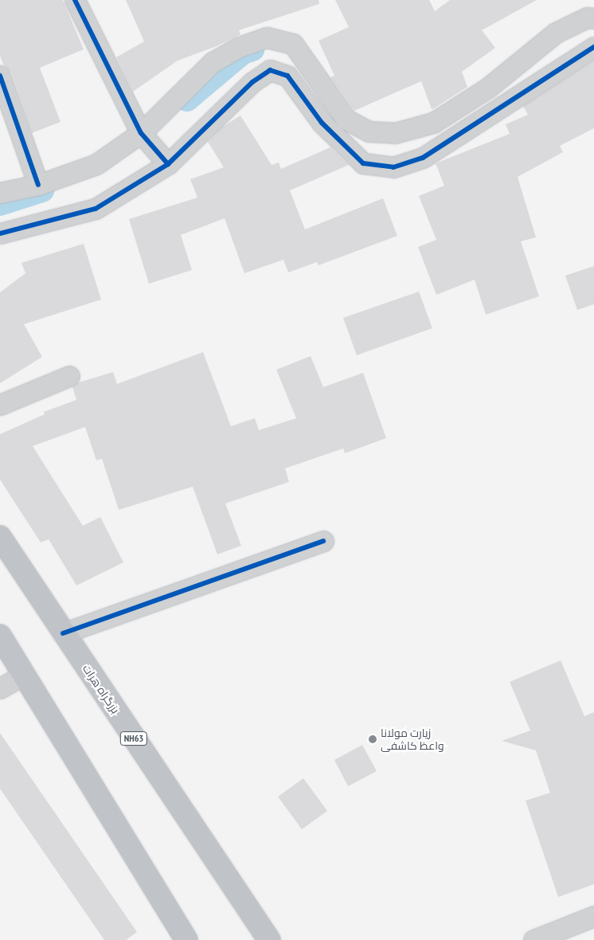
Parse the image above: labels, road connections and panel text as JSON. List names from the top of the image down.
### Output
{
  "streets": {
    "highway": ["بزرگراه هرات", "NH63"]
  },
  "places": ["زیارت مولانا واعظ کاشفی"]
}
